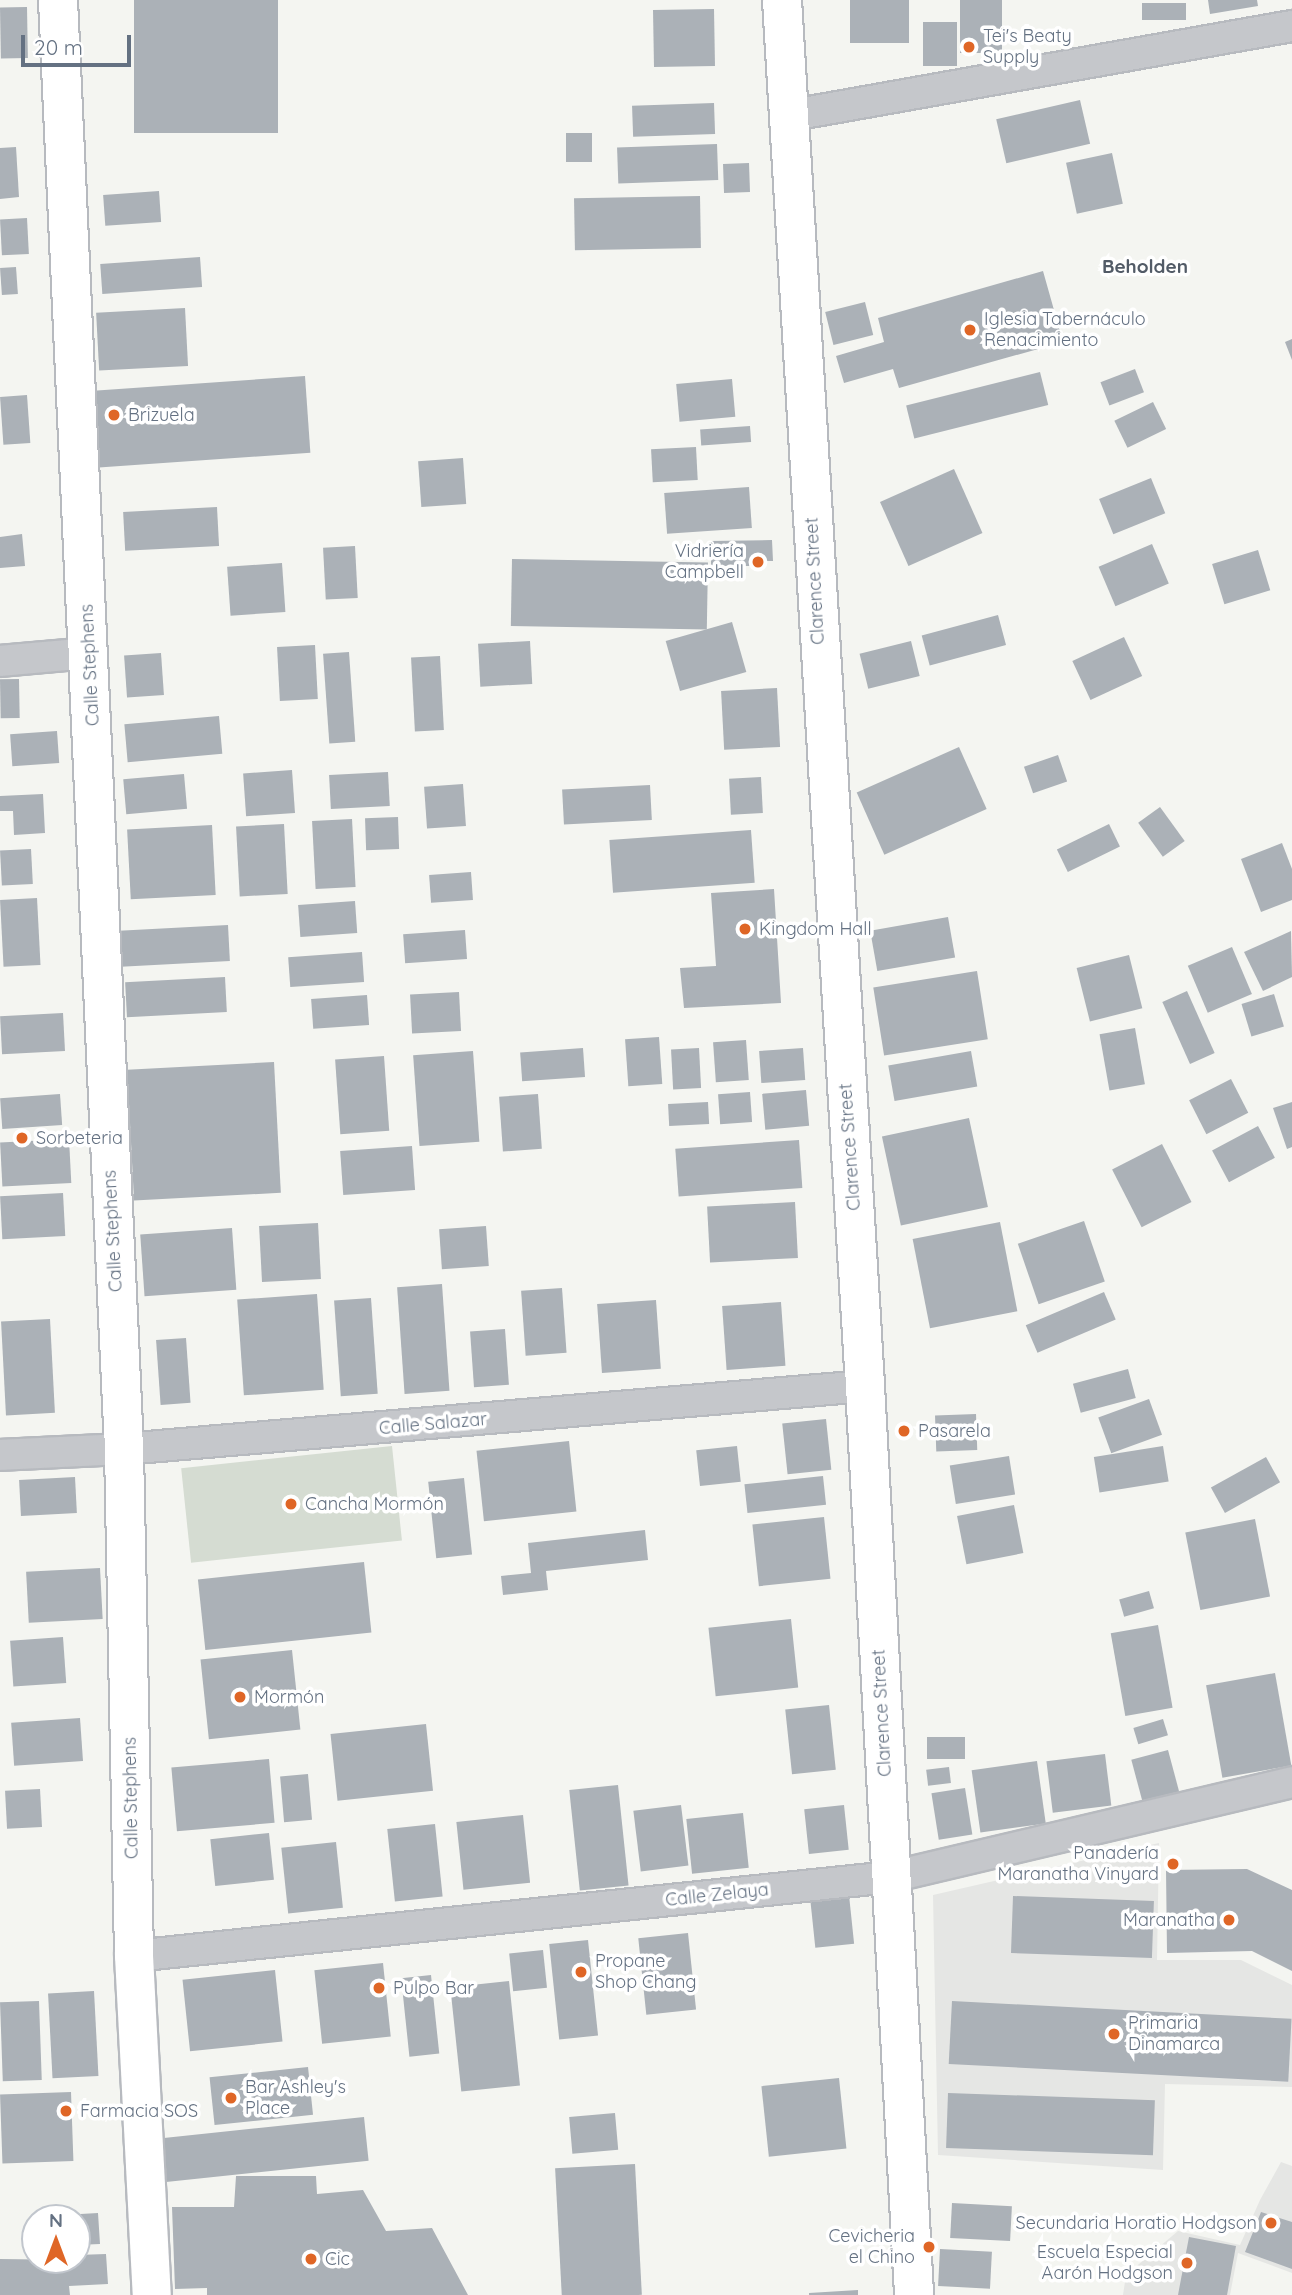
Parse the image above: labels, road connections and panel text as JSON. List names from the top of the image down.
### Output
{
  "streets": {
    "street": [
      "Clarence Street",
      "Calle Stephens",
      "Calle Salazar",
      "Calle Zelaya"
    ]
  },
  "crossings": [
    ["Clarence Street", "Calle Salazar"],
    ["Clarence Street", "Calle Zelaya"],
    ["Calle Stephens", "Calle Salazar"],
    ["Calle Stephens", "Calle Zelaya"]
  ],
  "districts": ["Beholden"],
  "places": [
    "Tei's Beaty Supply",
    "Iglesia Tabernáculo Renacimiento",
    "Brizuela",
    "Vidriería Campbell",
    "Kingdom Hall",
    "Sorbeteria",
    "Pasarela",
    "Cancha Mormón",
    "Mormón",
    "Panadería Maranatha Vinyard",
    "Maranatha",
    "Propane Shop Chang",
    "Pulpo Bar",
    "Primaria Dinamarca",
    "Bar Ashley's Place",
    "Farmacia SOS",
    "Secundaria Horatio Hodgson",
    "Cevicheria el Chino",
    "Cic",
    "Escuela Especial Aarón Hodgson"
  ],
  "scale_bar": "20 m",
  "north": "top"
}
